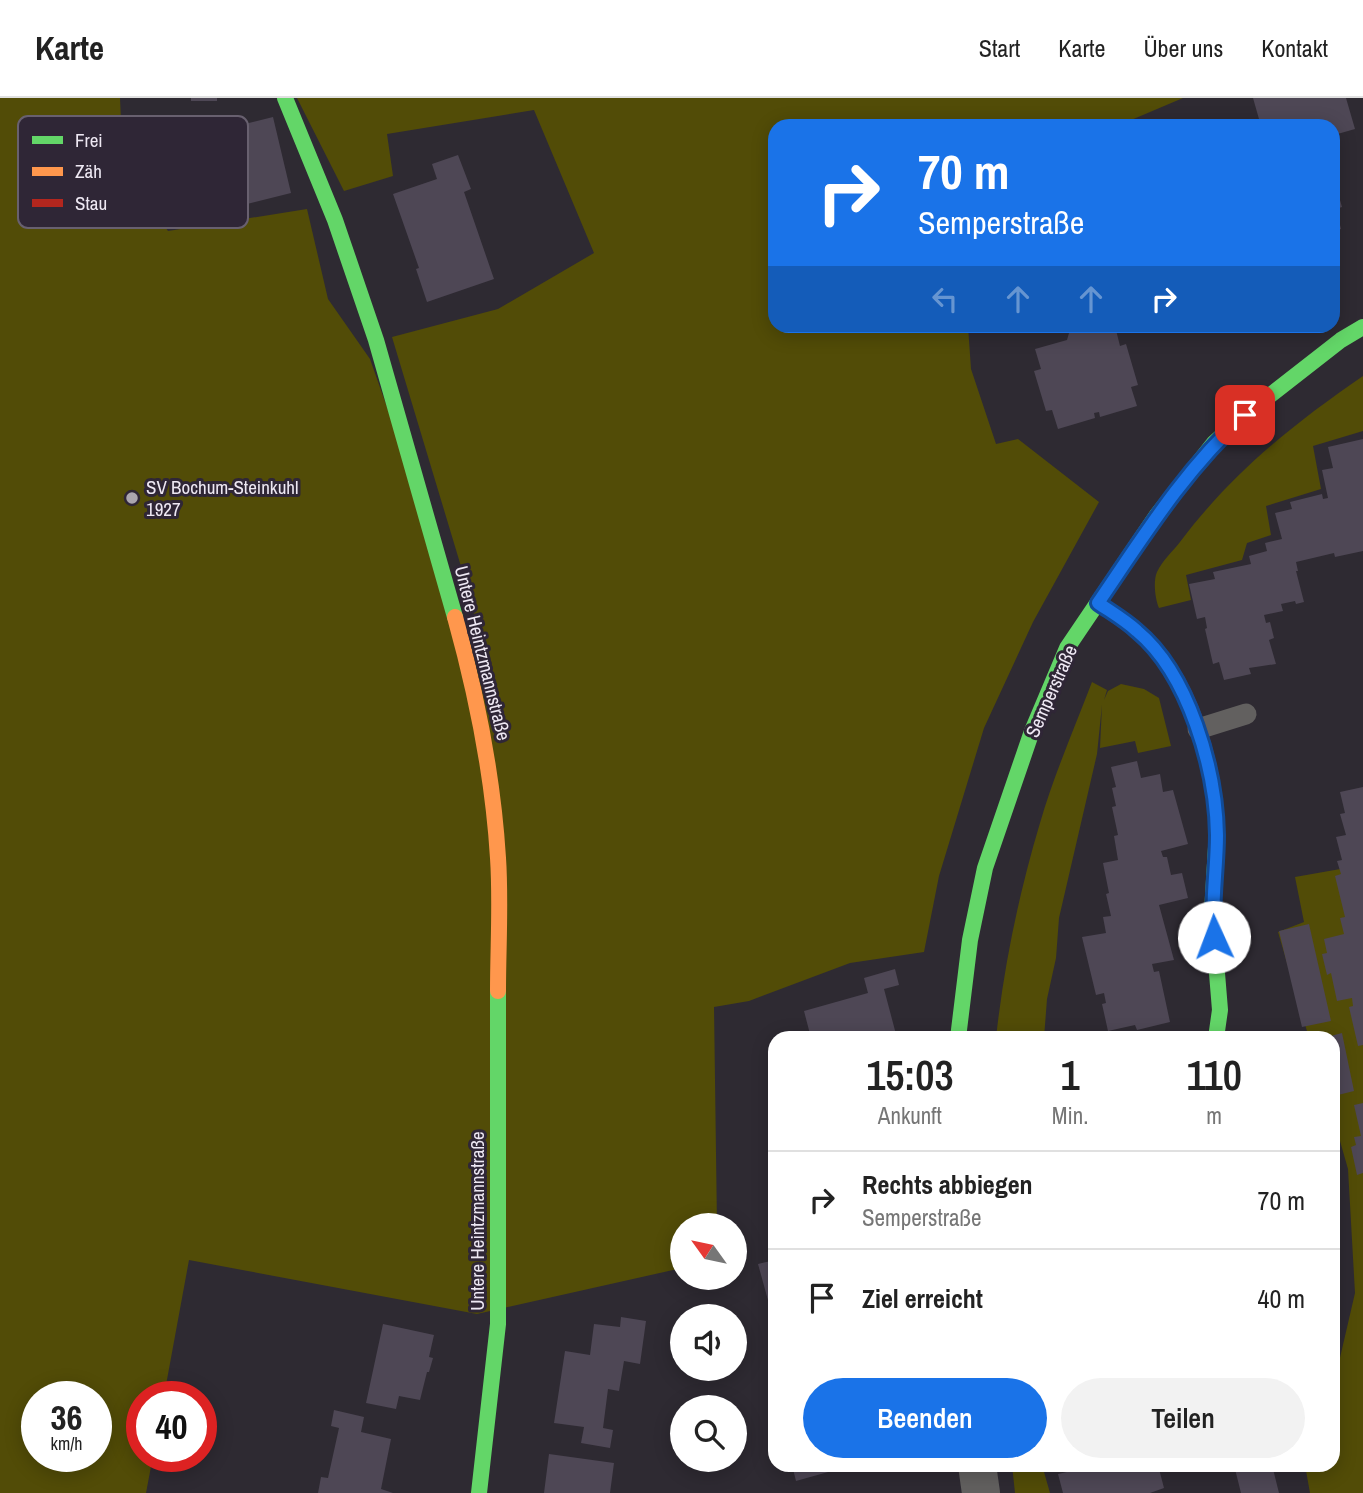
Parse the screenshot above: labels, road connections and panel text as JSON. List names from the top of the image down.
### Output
{
  "streets": {
    "street": ["Untere Heintzmannstraße", "Semperstraße"]
  },
  "places": ["SV Bochum-Steinkuhl 1927"],
  "legend": ["Frei", "Zäh", "Stau"],
  "north": "top left",
  "page": {
    "header": "Karte",
    "nav": [
      "Start",
      "Karte",
      "Über uns",
      "Kontakt"
    ],
    "turn": ["70 m", "Semperstraße"],
    "eta": [
      "15:03",
      "Ankunft",
      "1",
      "Min.",
      "110",
      "m"
    ],
    "list": [
      {
        "name": "Rechts abbiegen",
        "note": "Semperstraße",
        "value": "70 m"
      },
      {
        "name": "Ziel erreicht",
        "value": "40 m"
      }
    ],
    "buttons": ["Beenden", "Teilen"],
    "speed": "36 km/h",
    "limit": "40"
  }
}
